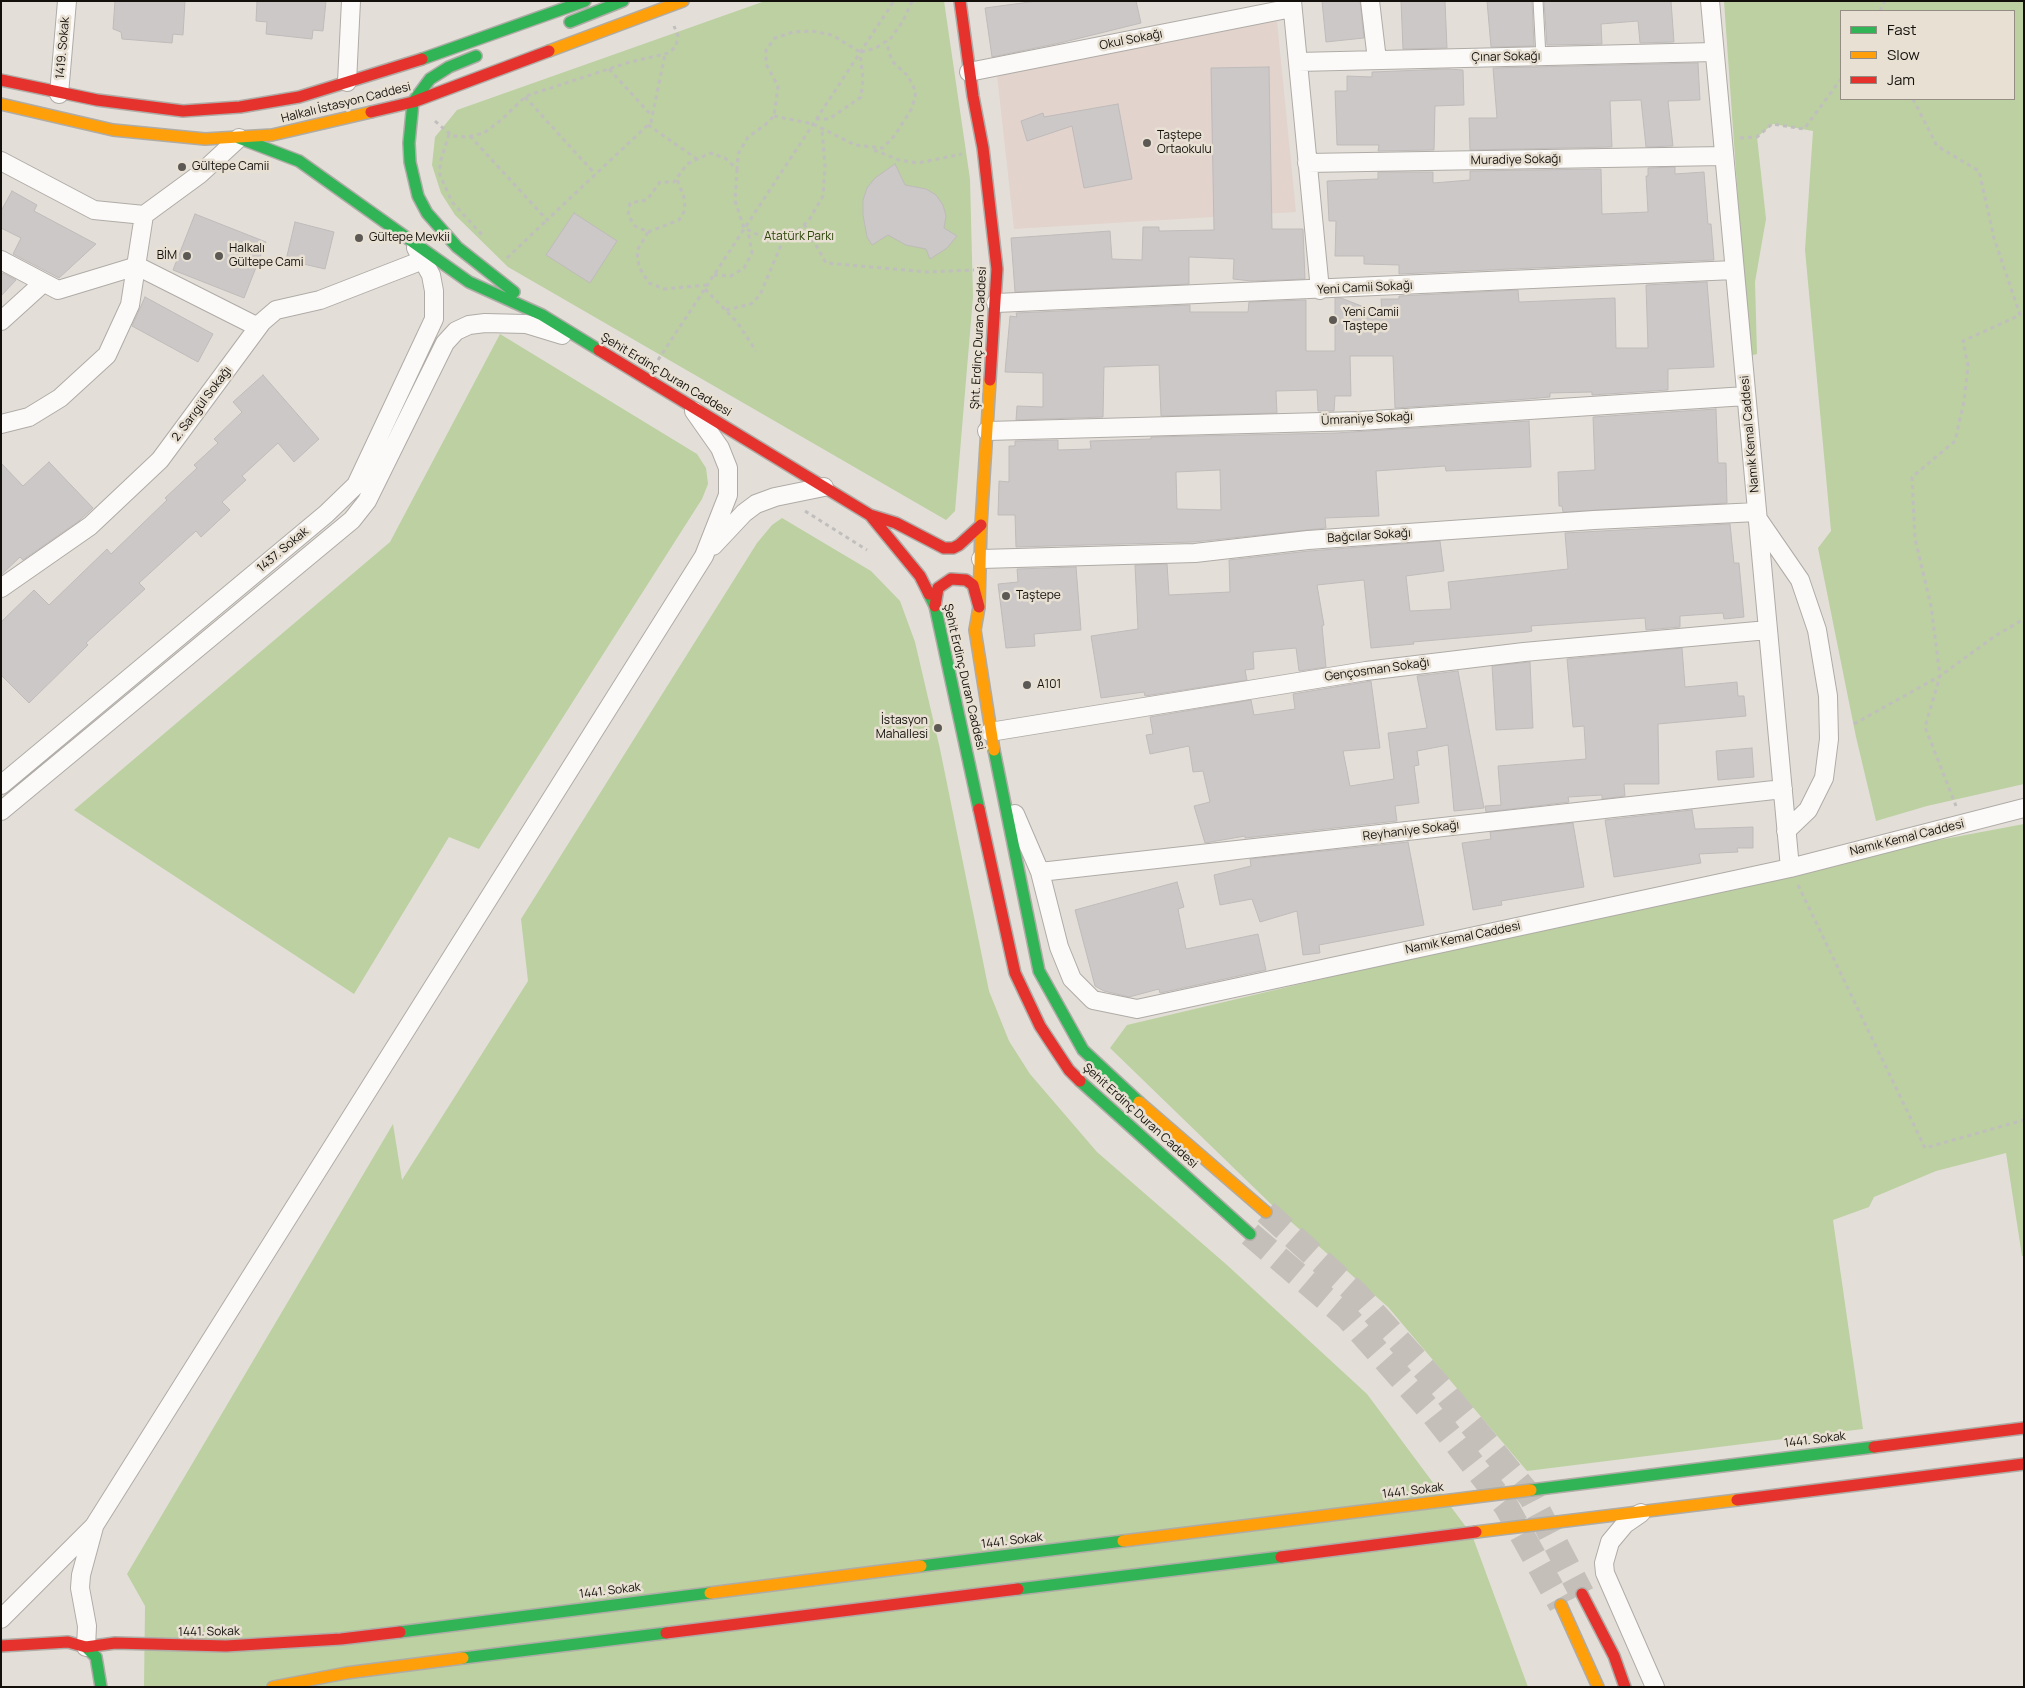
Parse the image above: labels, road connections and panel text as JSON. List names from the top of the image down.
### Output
{
  "streets": {
    "main road": [
      "Halkalı İstasyon Caddesi",
      "Şht. Erdinç Duran Caddesi",
      "Şehit Erdinç Duran Caddesi",
      "1441. Sokak"
    ],
    "street": [
      "Okul Sokağı",
      "1419. Sokak",
      "Çınar Sokağı",
      "Muradiye Sokağı",
      "Yeni Camii Sokağı",
      "2. Sarıgül Sokağı",
      "Ümraniye Sokağı",
      "Namık Kemal Caddesi",
      "Bağcılar Sokağı",
      "1437. Sokak",
      "Gençosman Sokağı",
      "Reyhaniye Sokağı"
    ]
  },
  "crossings": [
    ["Okul Sokağı", "Şht. Erdinç Duran Caddesi"],
    ["1419. Sokak", "Halkalı İstasyon Caddesi"],
    ["Çınar Sokağı", "Namık Kemal Caddesi"],
    ["Halkalı İstasyon Caddesi", "Şehit Erdinç Duran Caddesi"],
    ["Muradiye Sokağı", "Namık Kemal Caddesi"],
    ["Yeni Camii Sokağı", "Şht. Erdinç Duran Caddesi"],
    ["Yeni Camii Sokağı", "Namık Kemal Caddesi"],
    ["Şht. Erdinç Duran Caddesi", "Şehit Erdinç Duran Caddesi"],
    ["Şht. Erdinç Duran Caddesi", "Ümraniye Sokağı"],
    ["Şht. Erdinç Duran Caddesi", "Bağcılar Sokağı"],
    ["Şehit Erdinç Duran Caddesi", "Bağcılar Sokağı"],
    ["Şehit Erdinç Duran Caddesi", "1437. Sokak"],
    ["Şehit Erdinç Duran Caddesi", "Gençosman Sokağı"],
    ["2. Sarıgül Sokağı", "1437. Sokak"],
    ["Ümraniye Sokağı", "Namık Kemal Caddesi"],
    ["Namık Kemal Caddesi", "Bağcılar Sokağı"],
    ["Namık Kemal Caddesi", "Gençosman Sokağı"],
    ["Namık Kemal Caddesi", "Reyhaniye Sokağı"]
  ],
  "parks": ["Atatürk Parkı"],
  "places": [
    "Taştepe Ortaokulu",
    "Gültepe Camii",
    "Gültepe Mevkii",
    "BİM",
    "Halkalı Gültepe Cami",
    "Yeni Camii Taştepe",
    "Taştepe",
    "A101",
    "İstasyon Mahallesi"
  ],
  "legend": ["Fast", "Slow", "Jam"]
}
